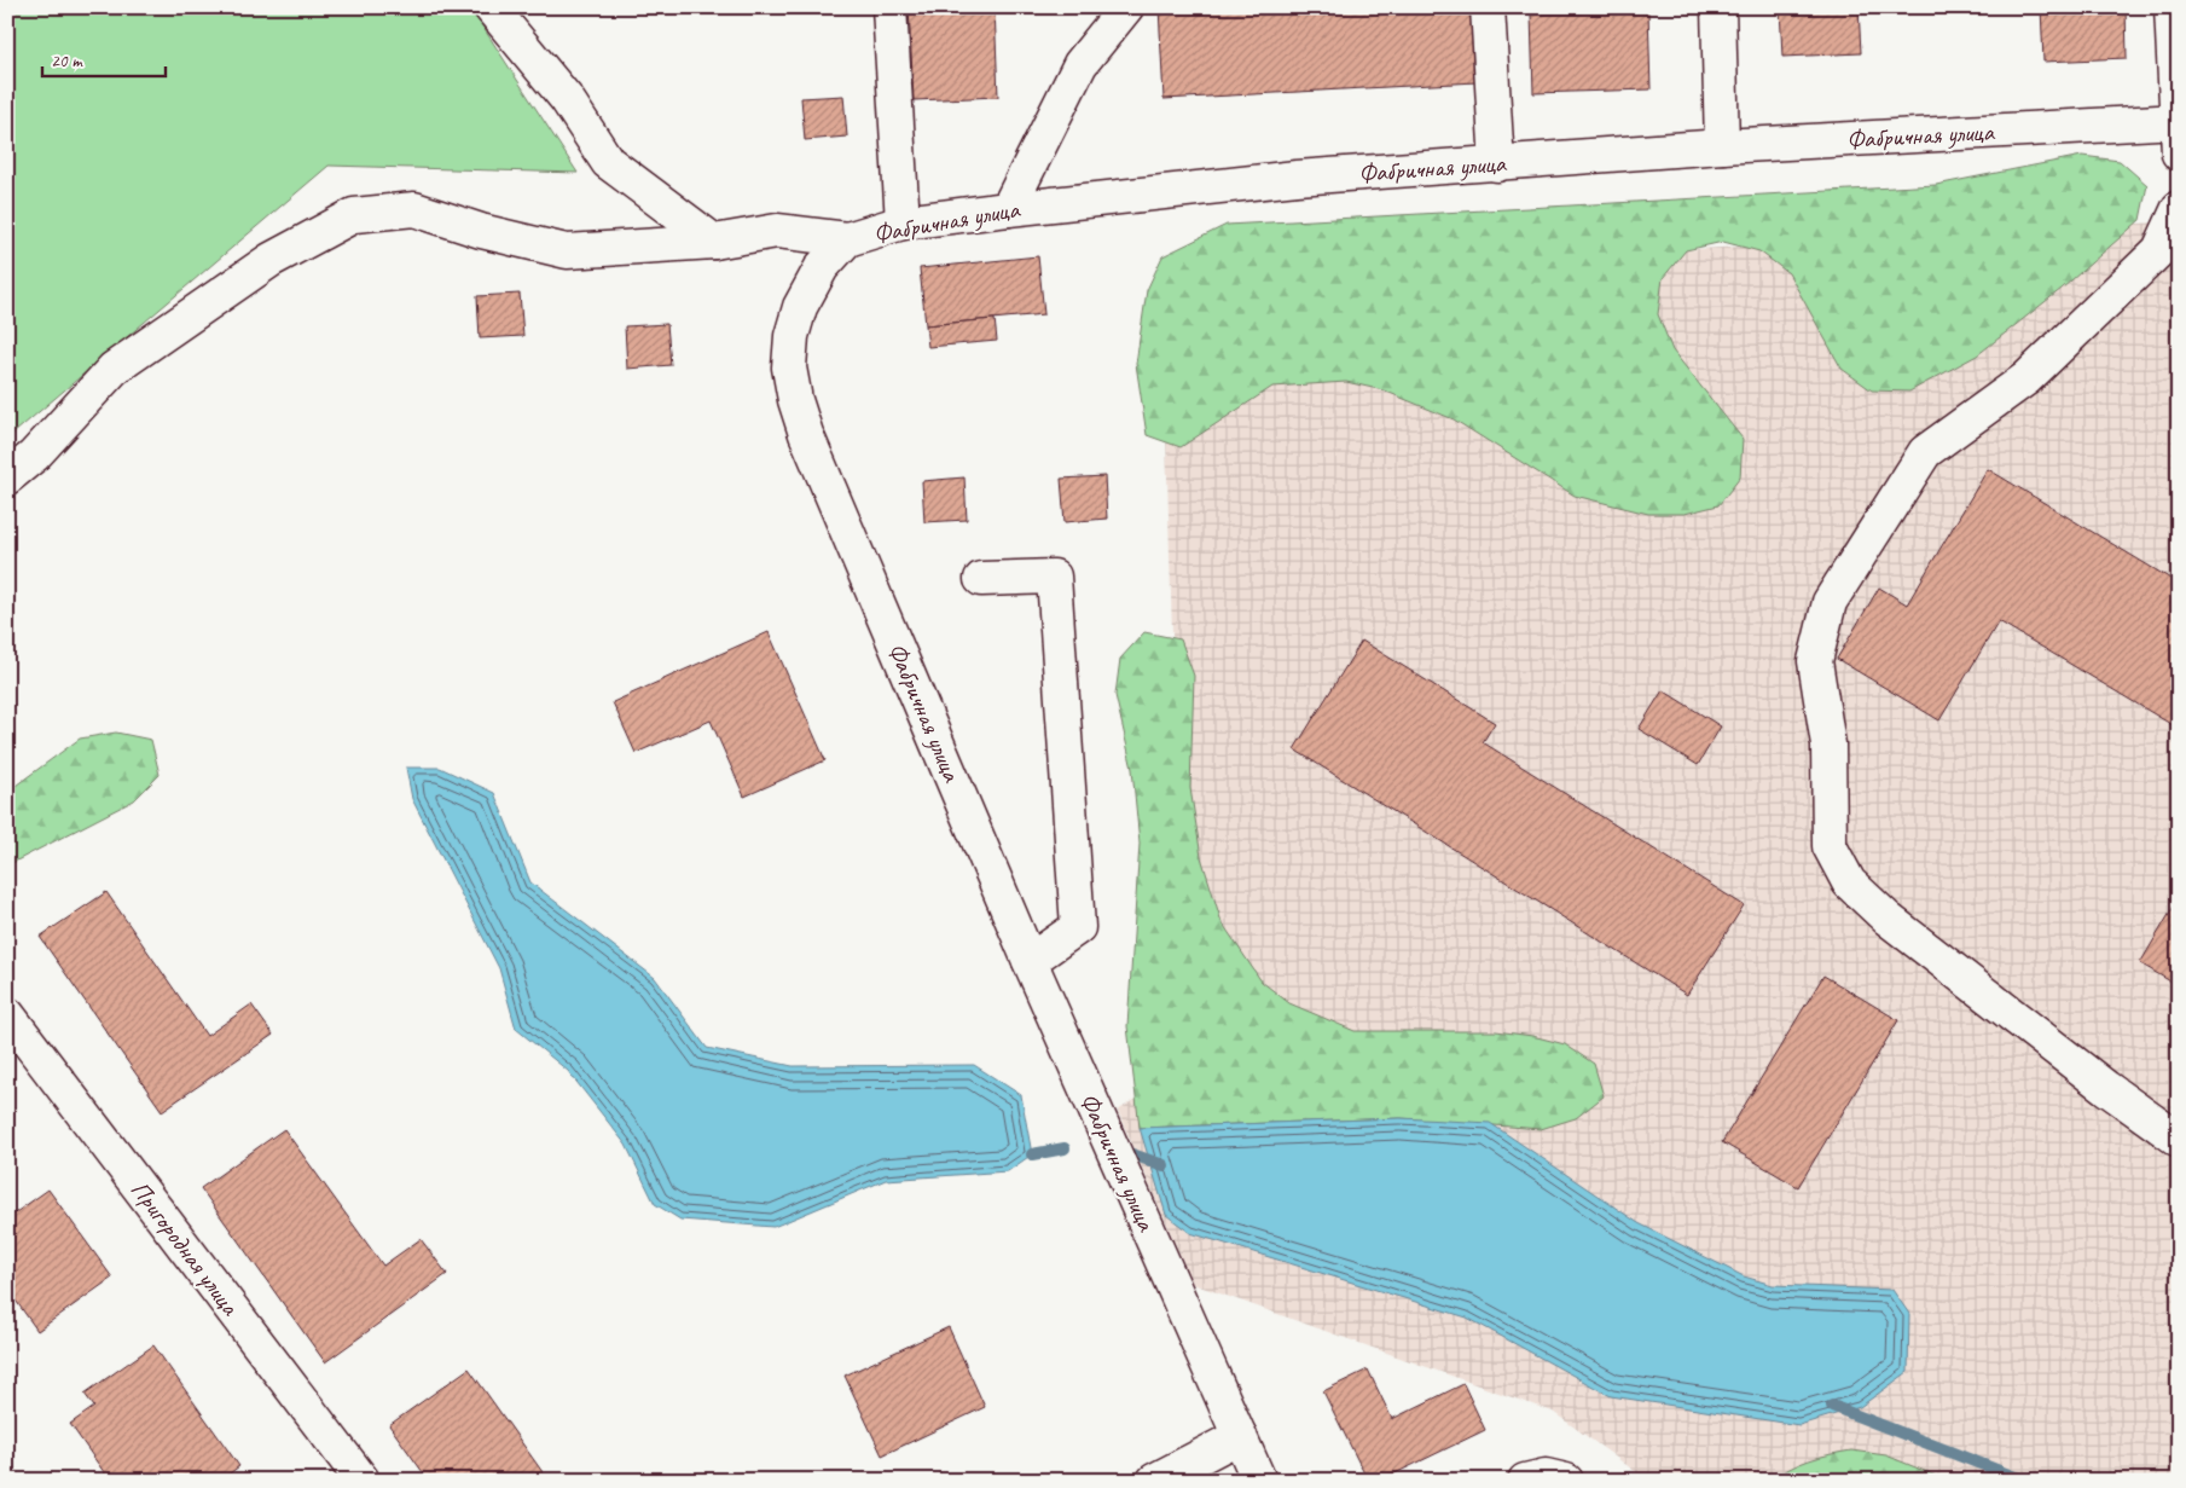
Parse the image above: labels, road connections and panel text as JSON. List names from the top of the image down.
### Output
{
  "streets": {
    "street": ["Фабричная улица", "Пригородная улица"]
  },
  "scale_bar": "20 m"
}
